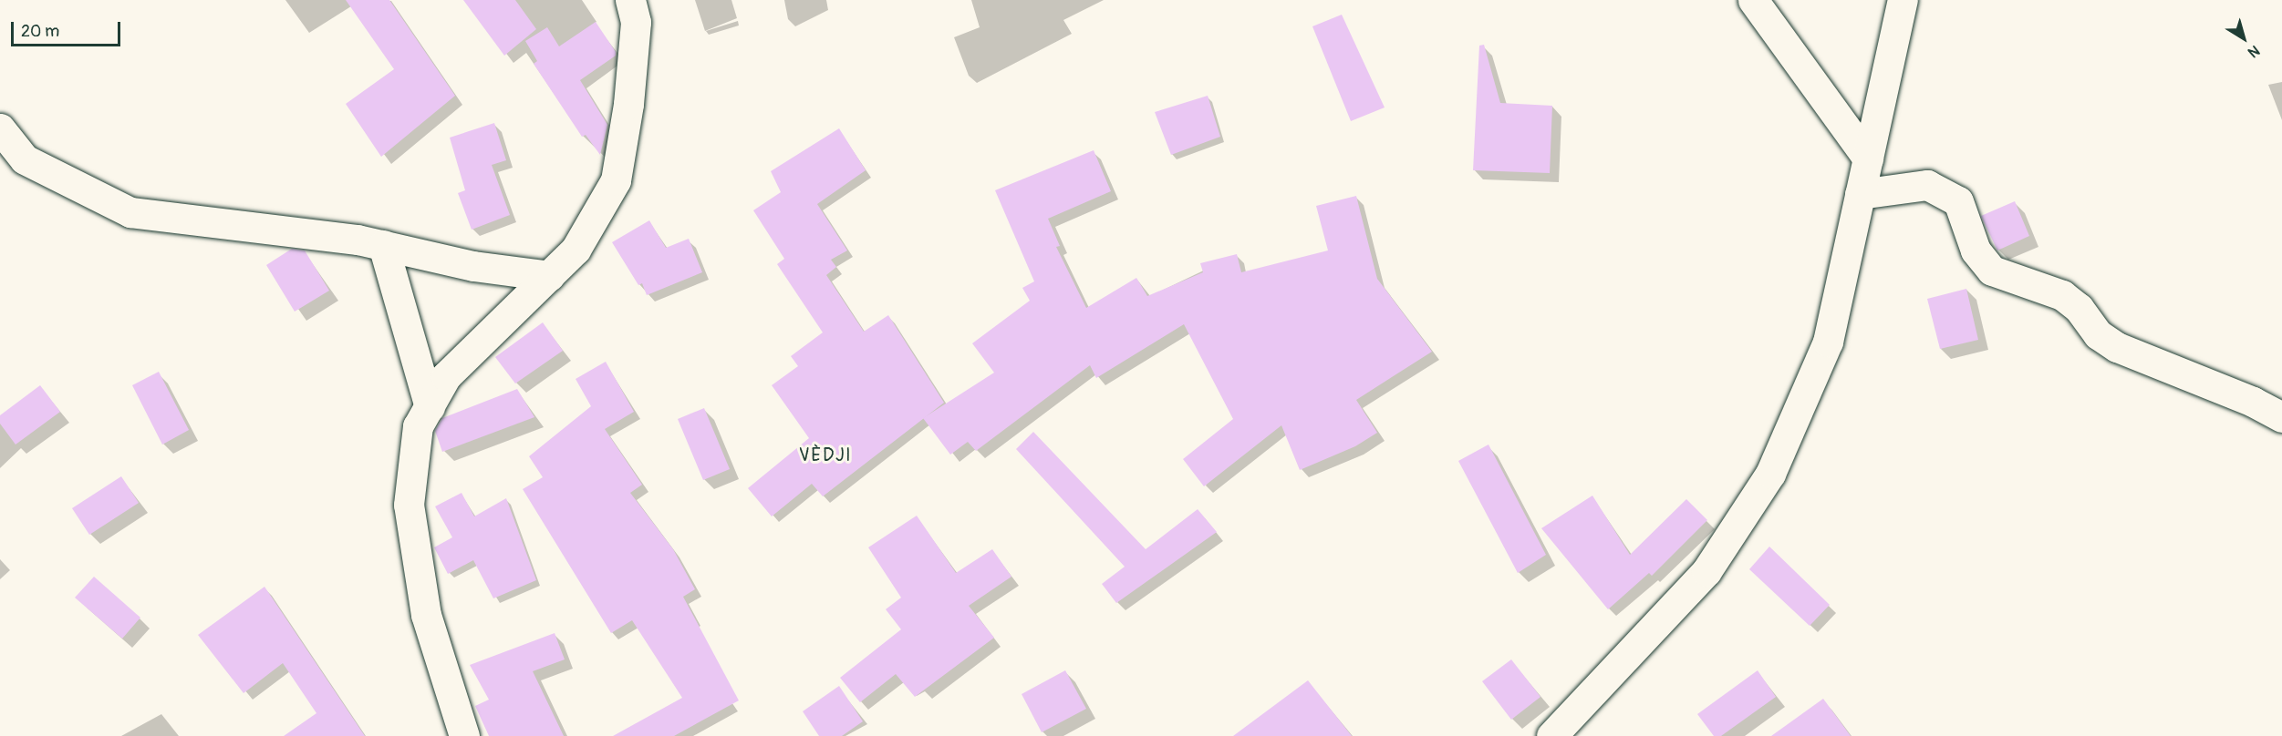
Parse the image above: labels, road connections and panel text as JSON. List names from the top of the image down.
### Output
{
  "districts": ["VÈDJI"],
  "scale_bar": "20 m",
  "north": "bottom right"
}
